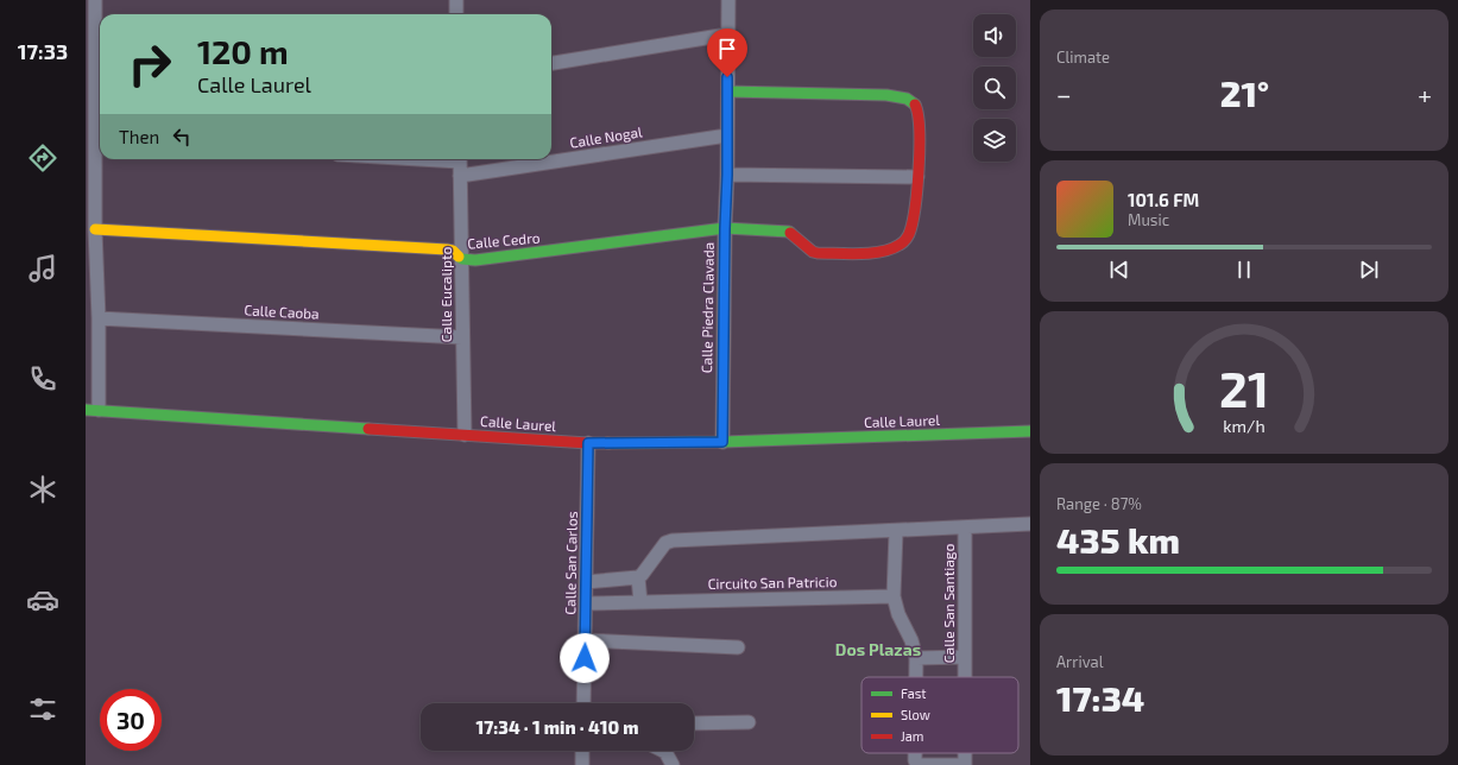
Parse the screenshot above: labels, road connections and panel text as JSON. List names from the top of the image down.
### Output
{
  "streets": {
    "street": [
      "Calle Nogal",
      "Calle Cedro",
      "Calle Eucalipto",
      "Calle Piedra Clavada",
      "Calle Caoba",
      "Calle Laurel",
      "Calle San Carlos",
      "Circuito San Patricio",
      "Calle San Santiago"
    ]
  },
  "crossings": [
    ["Calle Nogal", "Calle Eucalipto"],
    ["Calle Nogal", "Calle Piedra Clavada"],
    ["Calle Cedro", "Calle Eucalipto"],
    ["Calle Cedro", "Calle Piedra Clavada"],
    ["Calle Eucalipto", "Calle Caoba"],
    ["Calle Eucalipto", "Calle Laurel"],
    ["Calle Piedra Clavada", "Calle Laurel"],
    ["Calle Laurel", "Calle San Carlos"],
    ["Calle San Carlos", "Circuito San Patricio"]
  ],
  "districts": ["Dos Plazas"],
  "legend": ["Fast", "Slow", "Jam"],
  "page": {
    "tabs": "17:33",
    "tile": [
      "Climate",
      ["Range · 87%", "435 km"],
      ["Arrival", "17:34"]
    ],
    "turn": ["120 m", "Calle Laurel"],
    "heat": ["−", "21°", "+"],
    "then": "Then",
    "song": ["101.6 FM", "Music"],
    "limit": "30",
    "trip": "17:34 · 1 min · 410 m",
    "gauge": ["21", "km/h"]
  }
}
